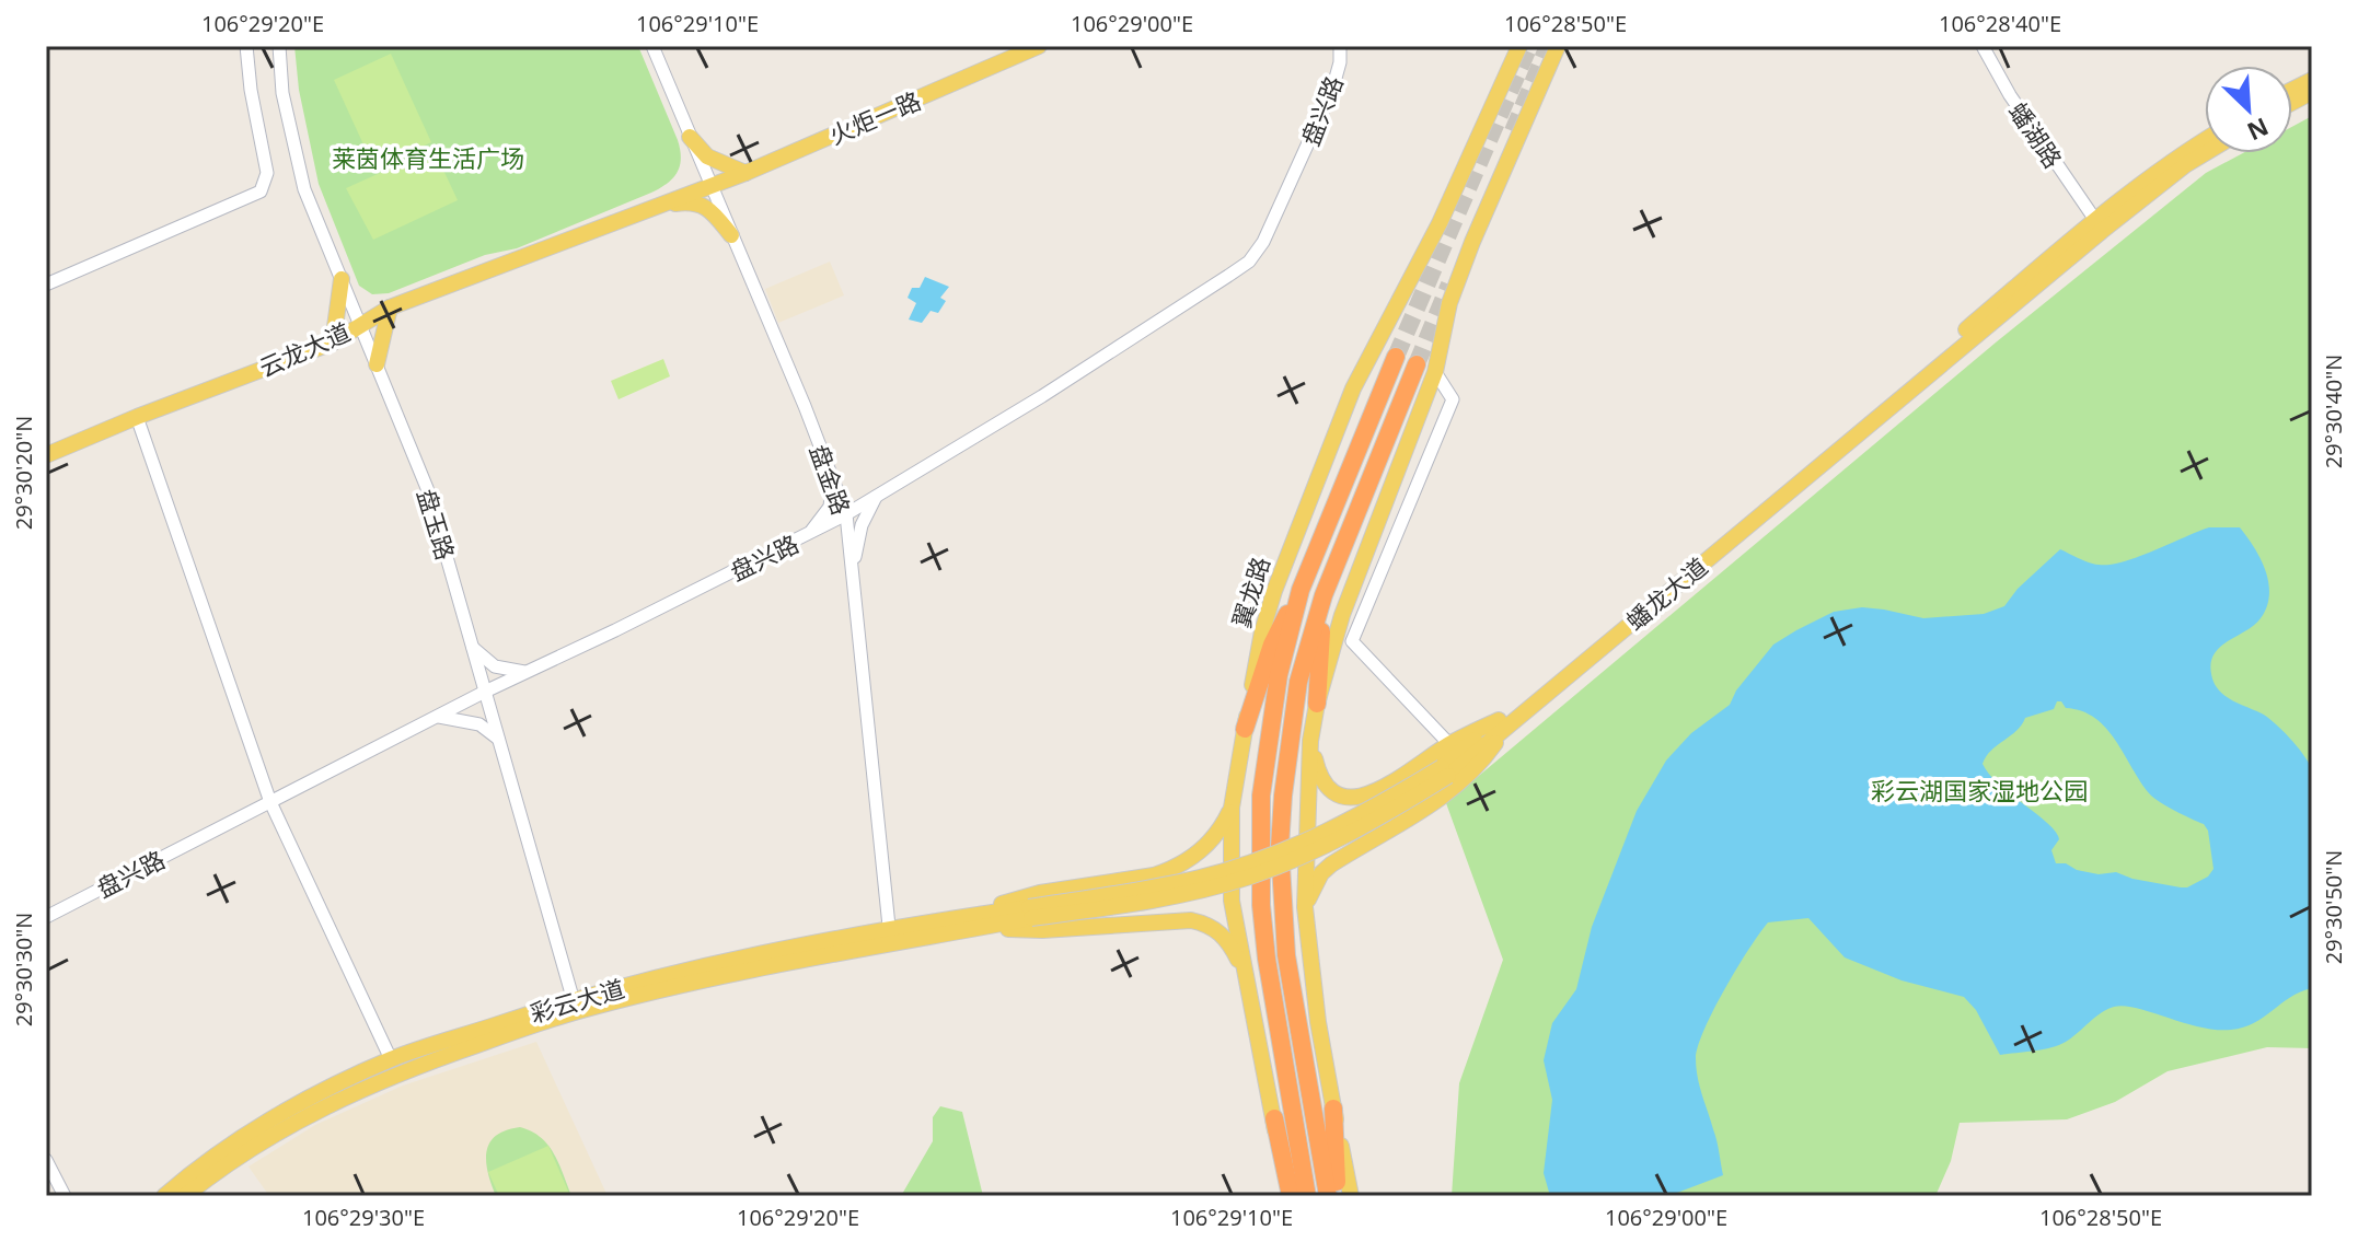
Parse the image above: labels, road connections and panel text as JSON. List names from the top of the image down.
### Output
{
  "streets": {
    "highway": ["翼龙路"],
    "main road": [
      "火炬一路",
      "云龙大道",
      "蟠龙大道",
      "彩云大道"
    ],
    "street": [
      "盘兴路",
      "蟠湖路",
      "盘金路",
      "盘玉路"
    ]
  },
  "crossings": [
    ["盘兴路", "盘金路"],
    ["盘兴路", "盘玉路"],
    ["火炬一路", "云龙大道"],
    ["火炬一路", "盘金路"],
    ["蟠湖路", "蟠龙大道"],
    ["云龙大道", "盘金路"],
    ["云龙大道", "盘玉路"],
    ["盘金路", "彩云大道"],
    ["盘玉路", "彩云大道"],
    ["蟠龙大道", "彩云大道"]
  ],
  "parks": ["莱茵体育生活广场", "彩云湖国家湿地公园"],
  "north": "bottom right",
  "coordinates": [
    "106°29'20\"E",
    "106°29'10\"E",
    "106°29'00\"E",
    "106°28'50\"E",
    "106°28'40\"E",
    "29°30'40\"N",
    "29°30'20\"N",
    "29°30'50\"N",
    "29°30'30\"N",
    "106°29'30\"E"
  ]
}
